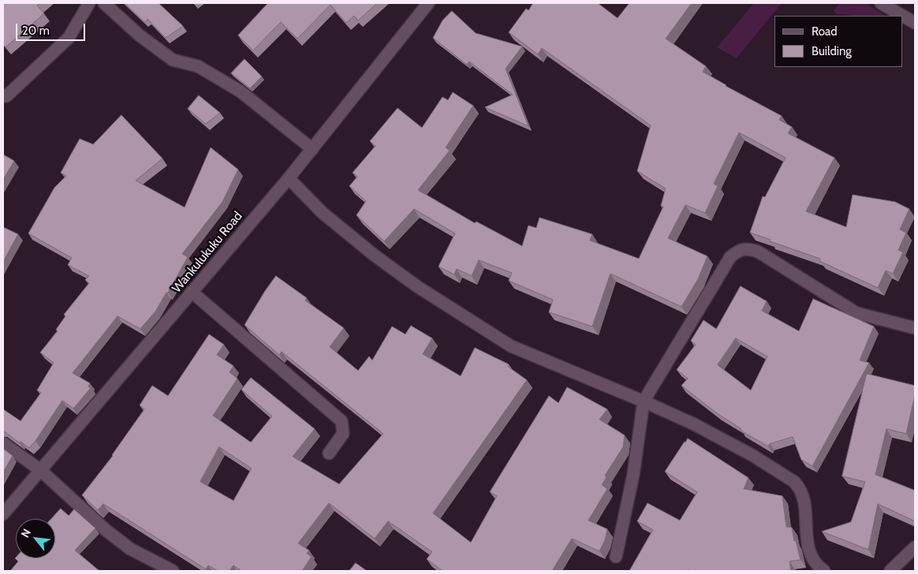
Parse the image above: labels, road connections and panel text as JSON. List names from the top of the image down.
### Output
{
  "streets": {
    "street": ["Wankulukuku Road"]
  },
  "legend": ["Road", "Building"],
  "scale_bar": "20 m",
  "north": "top left"
}
